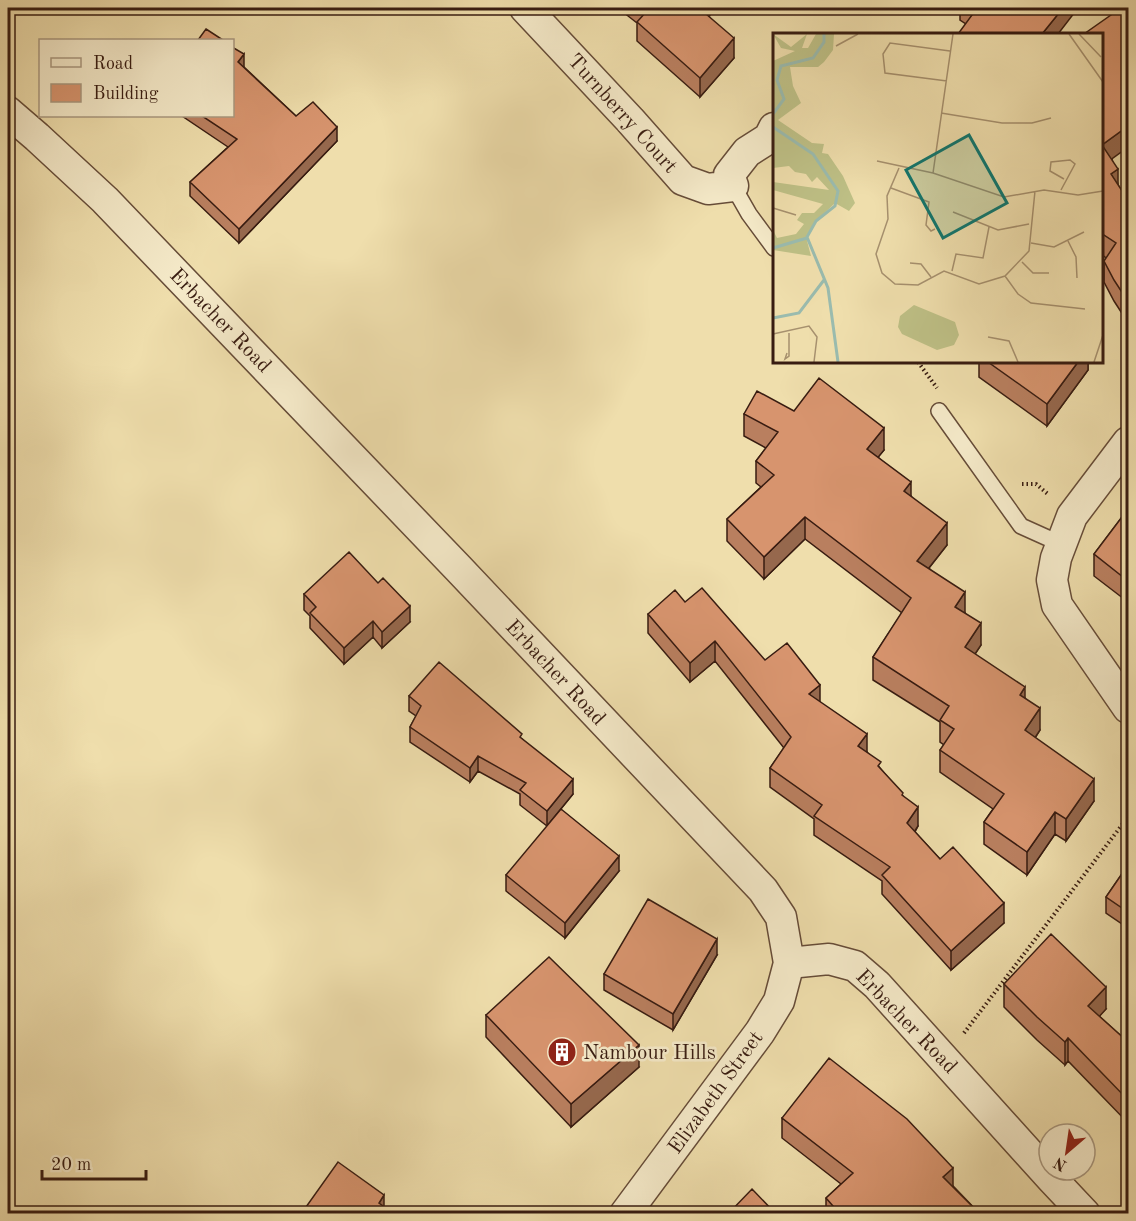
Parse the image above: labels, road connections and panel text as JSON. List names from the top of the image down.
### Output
{
  "streets": {
    "street": ["Turnberry Court", "Erbacher Road", "Elizabeth Street"]
  },
  "crossings": [
    ["Erbacher Road", "Elizabeth Street"]
  ],
  "places": {
    "building": ["Nambour Hills"]
  },
  "legend": ["Road", "Building"],
  "scale_bar": "20 m",
  "north": "bottom left"
}
